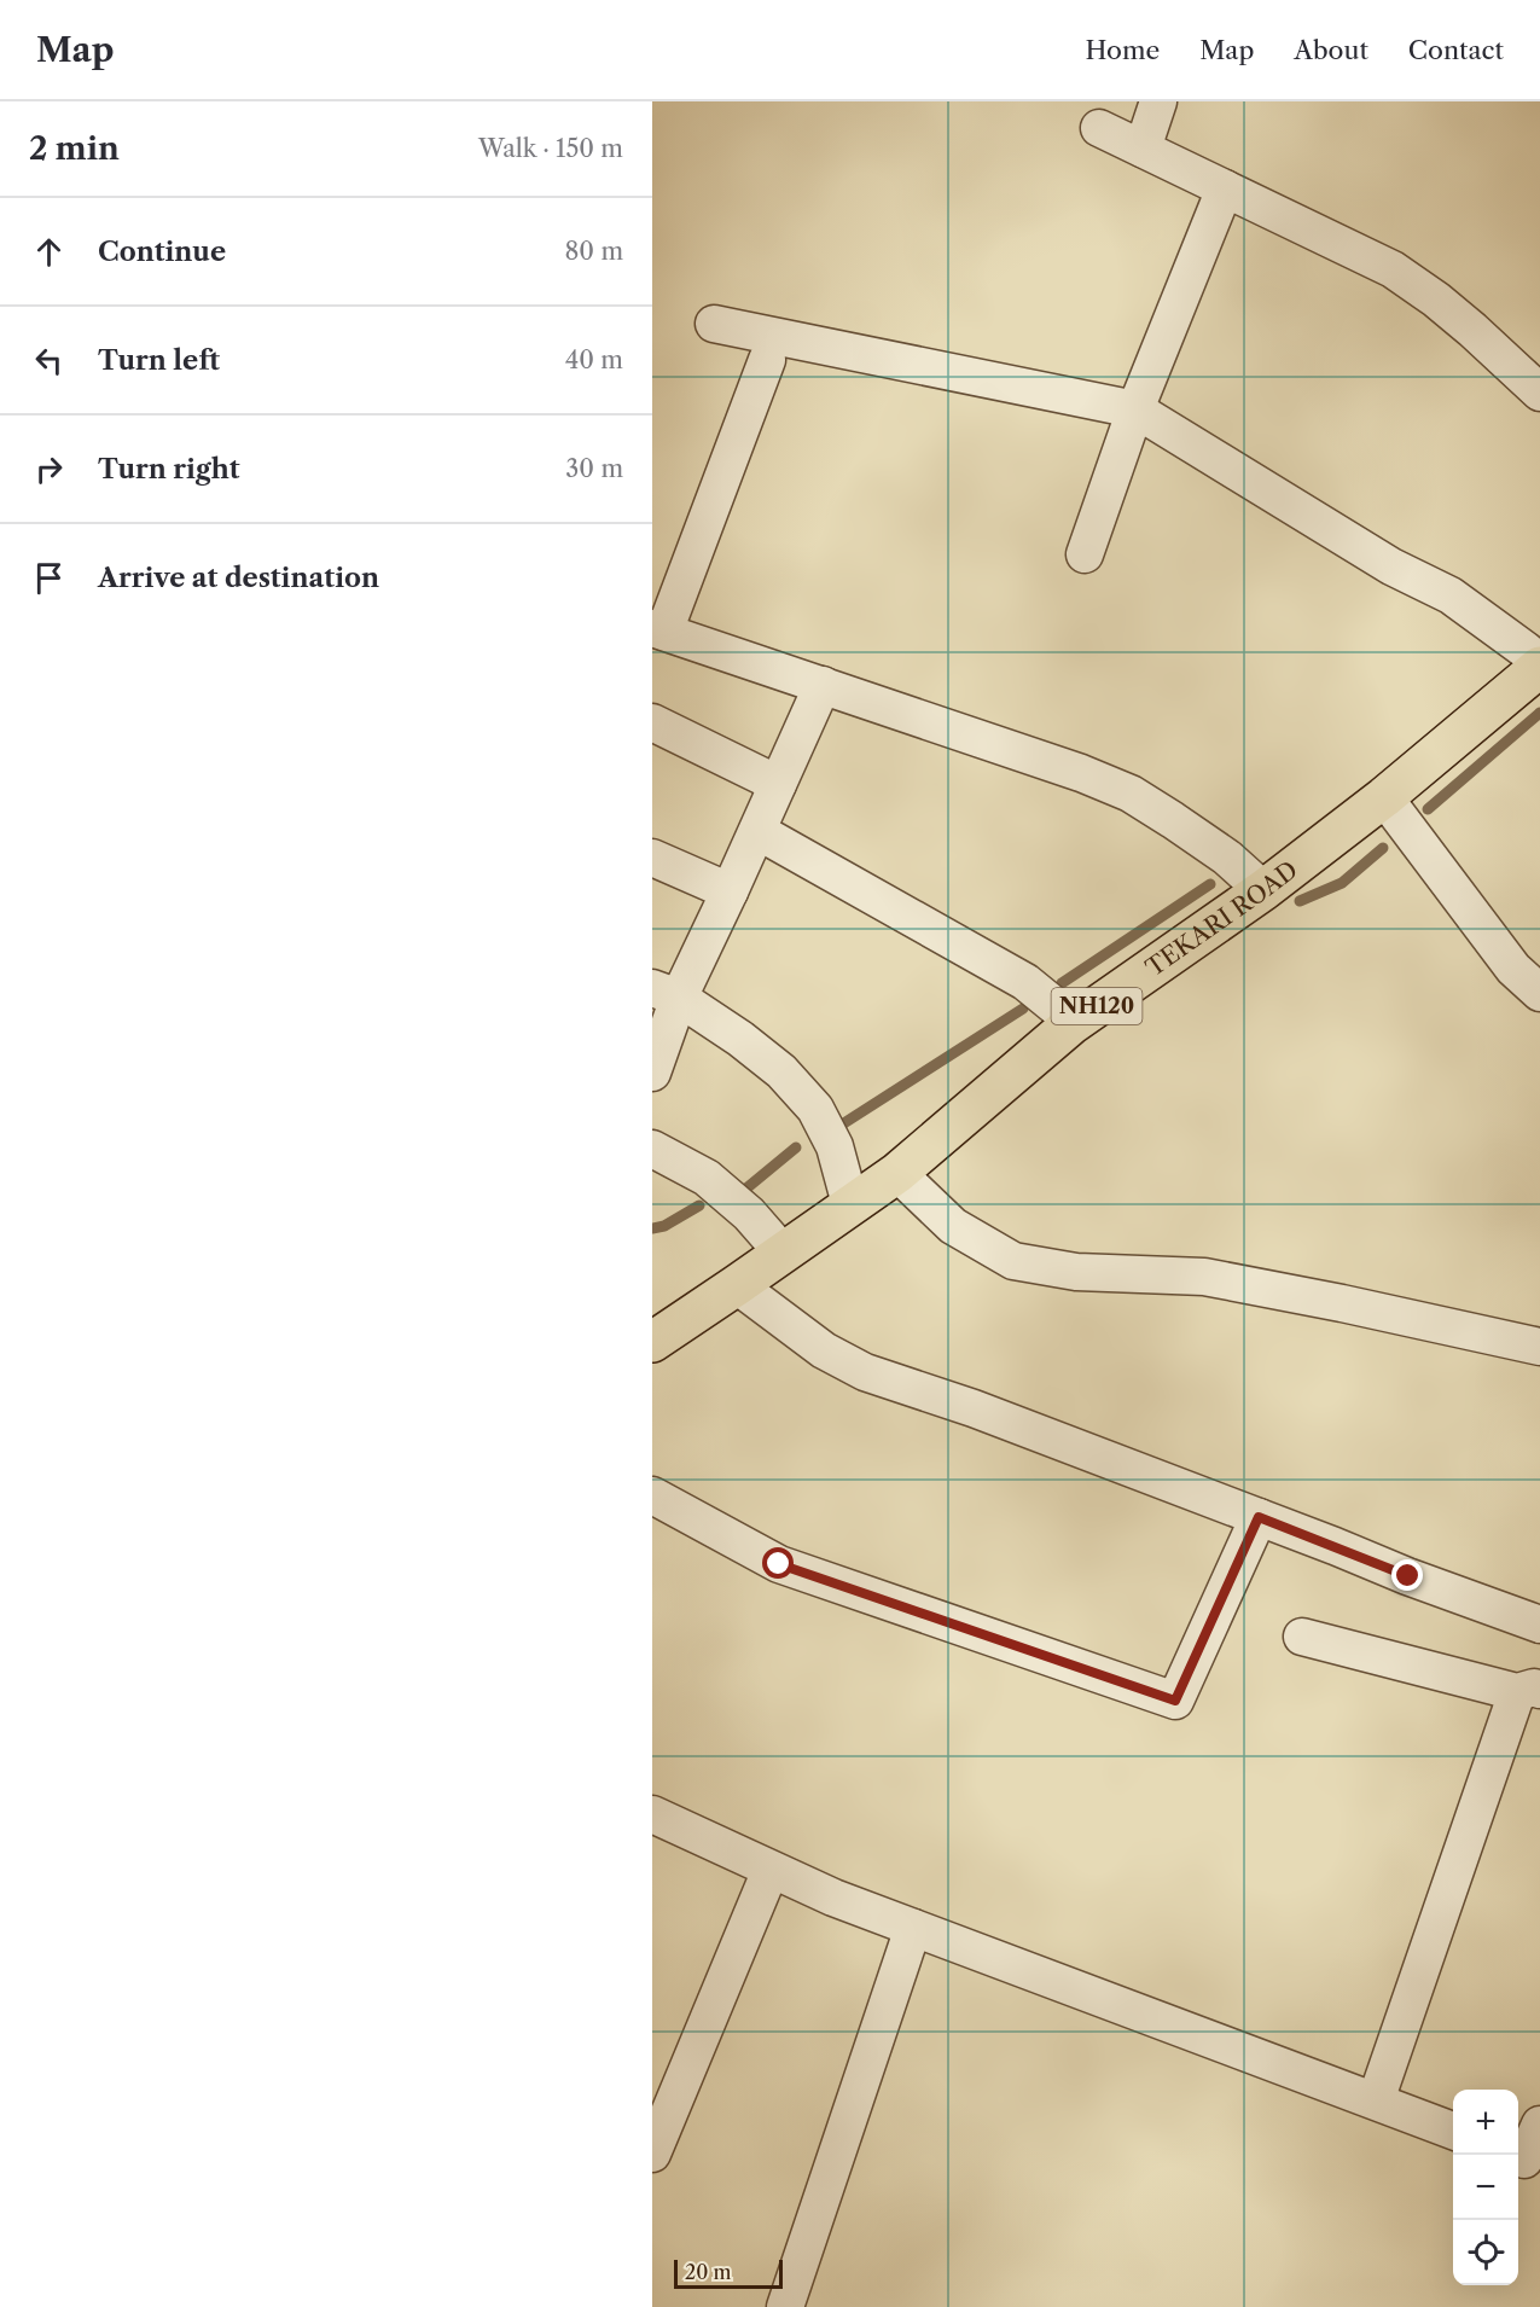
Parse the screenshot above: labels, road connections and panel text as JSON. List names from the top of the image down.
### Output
{
  "streets": {
    "highway": ["TEKARI ROAD", "NH120"]
  },
  "scale_bar": "20 m",
  "page": {
    "header": "Map",
    "nav": [
      "Home",
      "Map",
      "About",
      "Contact"
    ],
    "heading": ["2 min", "Walk · 150 m"],
    "list": [
      ["Continue", "80 m"],
      ["Turn left", "40 m"],
      ["Turn right", "30 m"],
      "Arrive at destination"
    ],
    "map_buttons": ["+", "−"],
    "scale": "20 m"
  }
}
